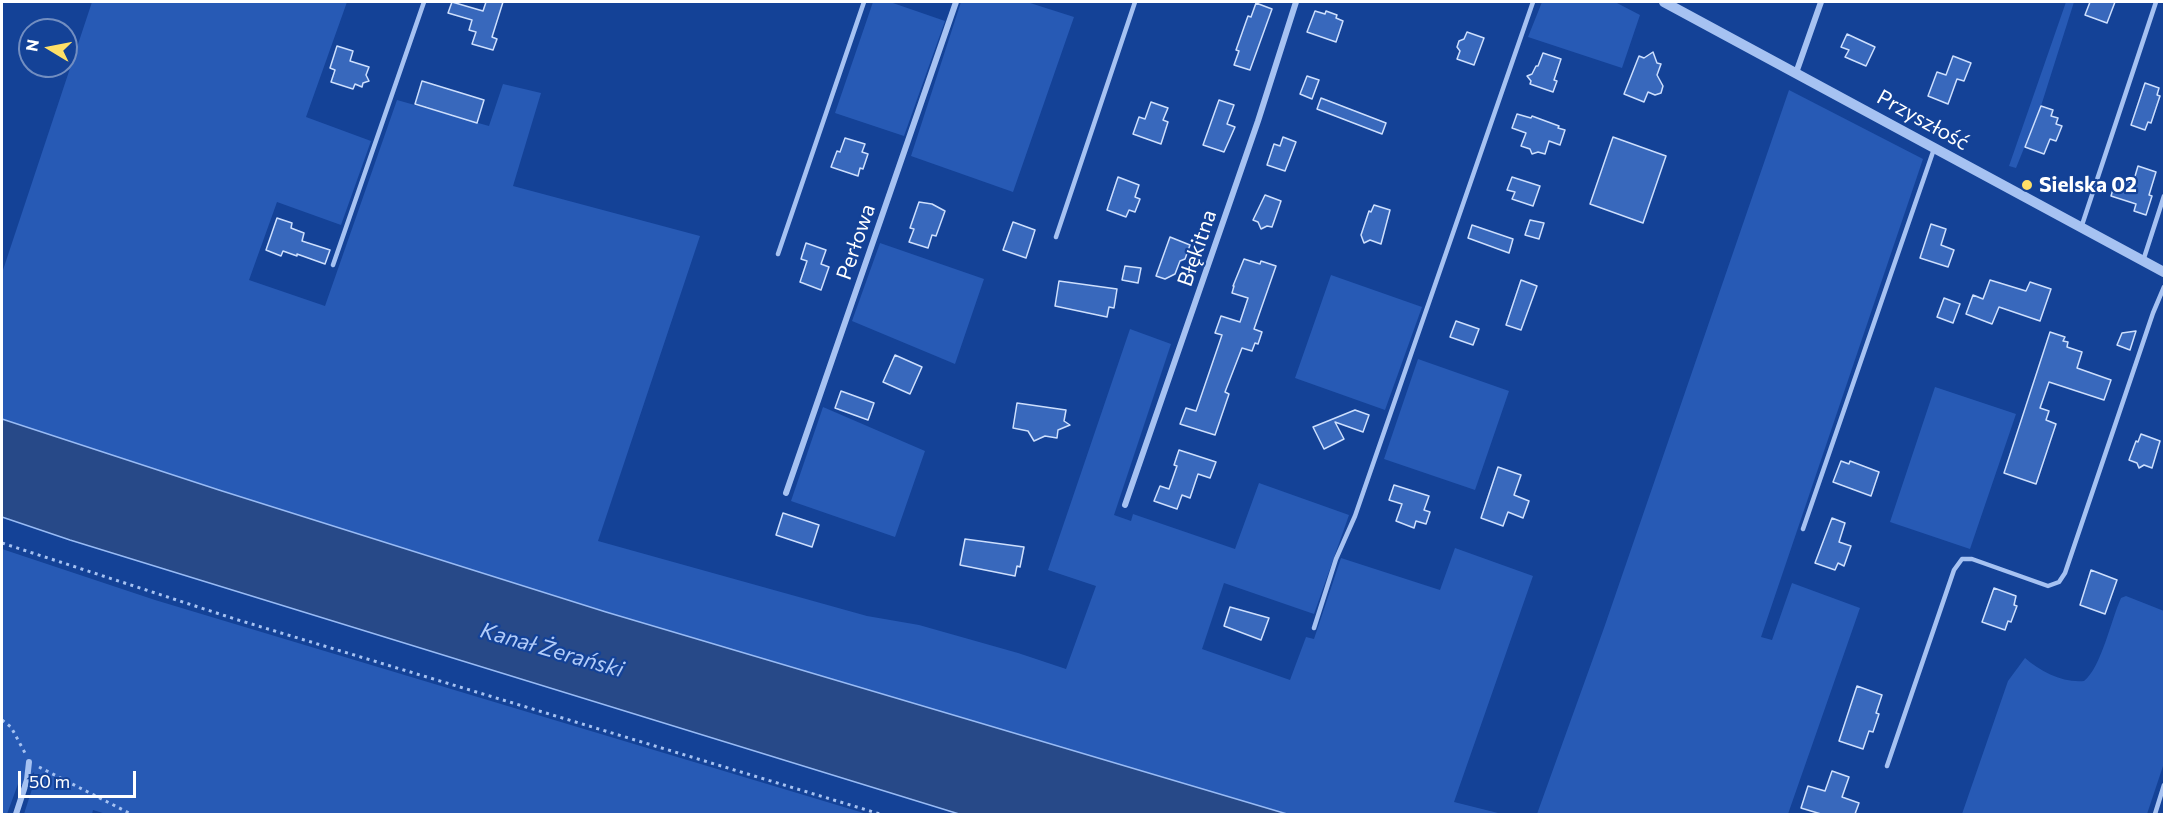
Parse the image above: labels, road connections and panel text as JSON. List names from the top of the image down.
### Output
{
  "streets": {
    "street": ["Przyszłość", "Perłowa", "Błękitna"]
  },
  "water": ["Kanał Żerański"],
  "places": ["Sielska 02"],
  "scale_bar": "50 m",
  "north": "left"
}
